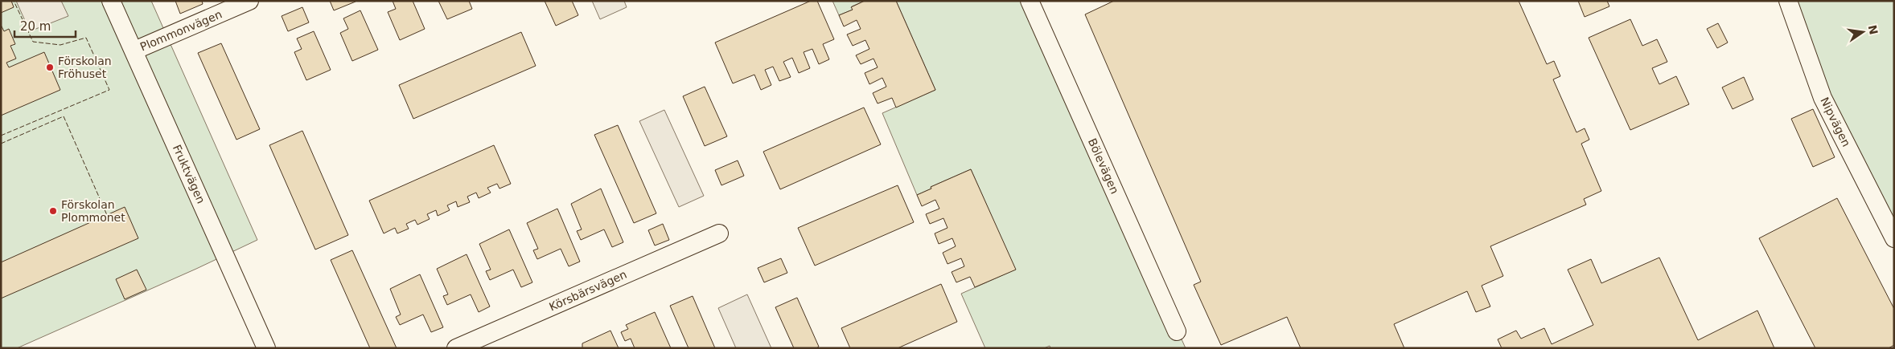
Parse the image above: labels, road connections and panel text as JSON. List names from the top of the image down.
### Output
{
  "streets": {
    "street": [
      "Plommonvägen",
      "Nipvägen",
      "Bölevägen",
      "Fruktvägen",
      "Körsbärsvägen"
    ]
  },
  "crossings": [
    ["Plommonvägen", "Fruktvägen"]
  ],
  "places": ["Förskolan Fröhuset", "Förskolan Plommonet"],
  "scale_bar": "20 m",
  "north": "right"
}
